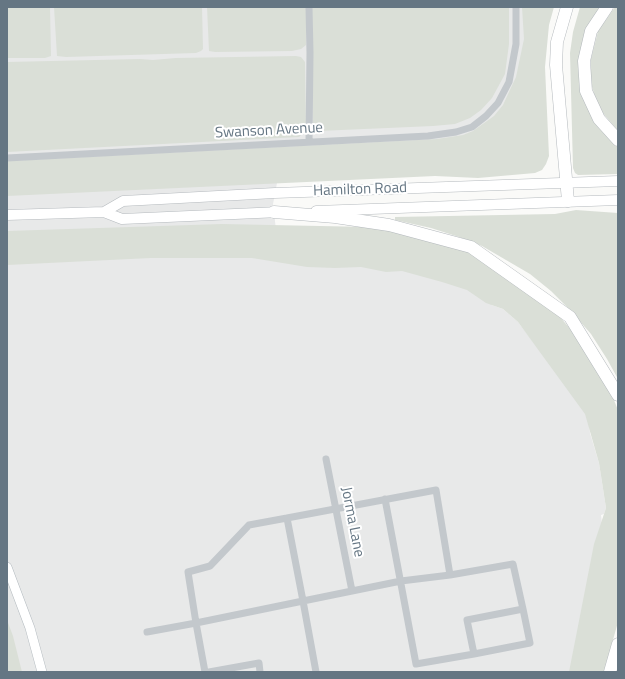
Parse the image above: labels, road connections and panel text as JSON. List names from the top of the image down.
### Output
{
  "streets": {
    "main road": ["Hamilton Road"],
    "street": ["Swanson Avenue", "Jorma Lane"]
  }
}
